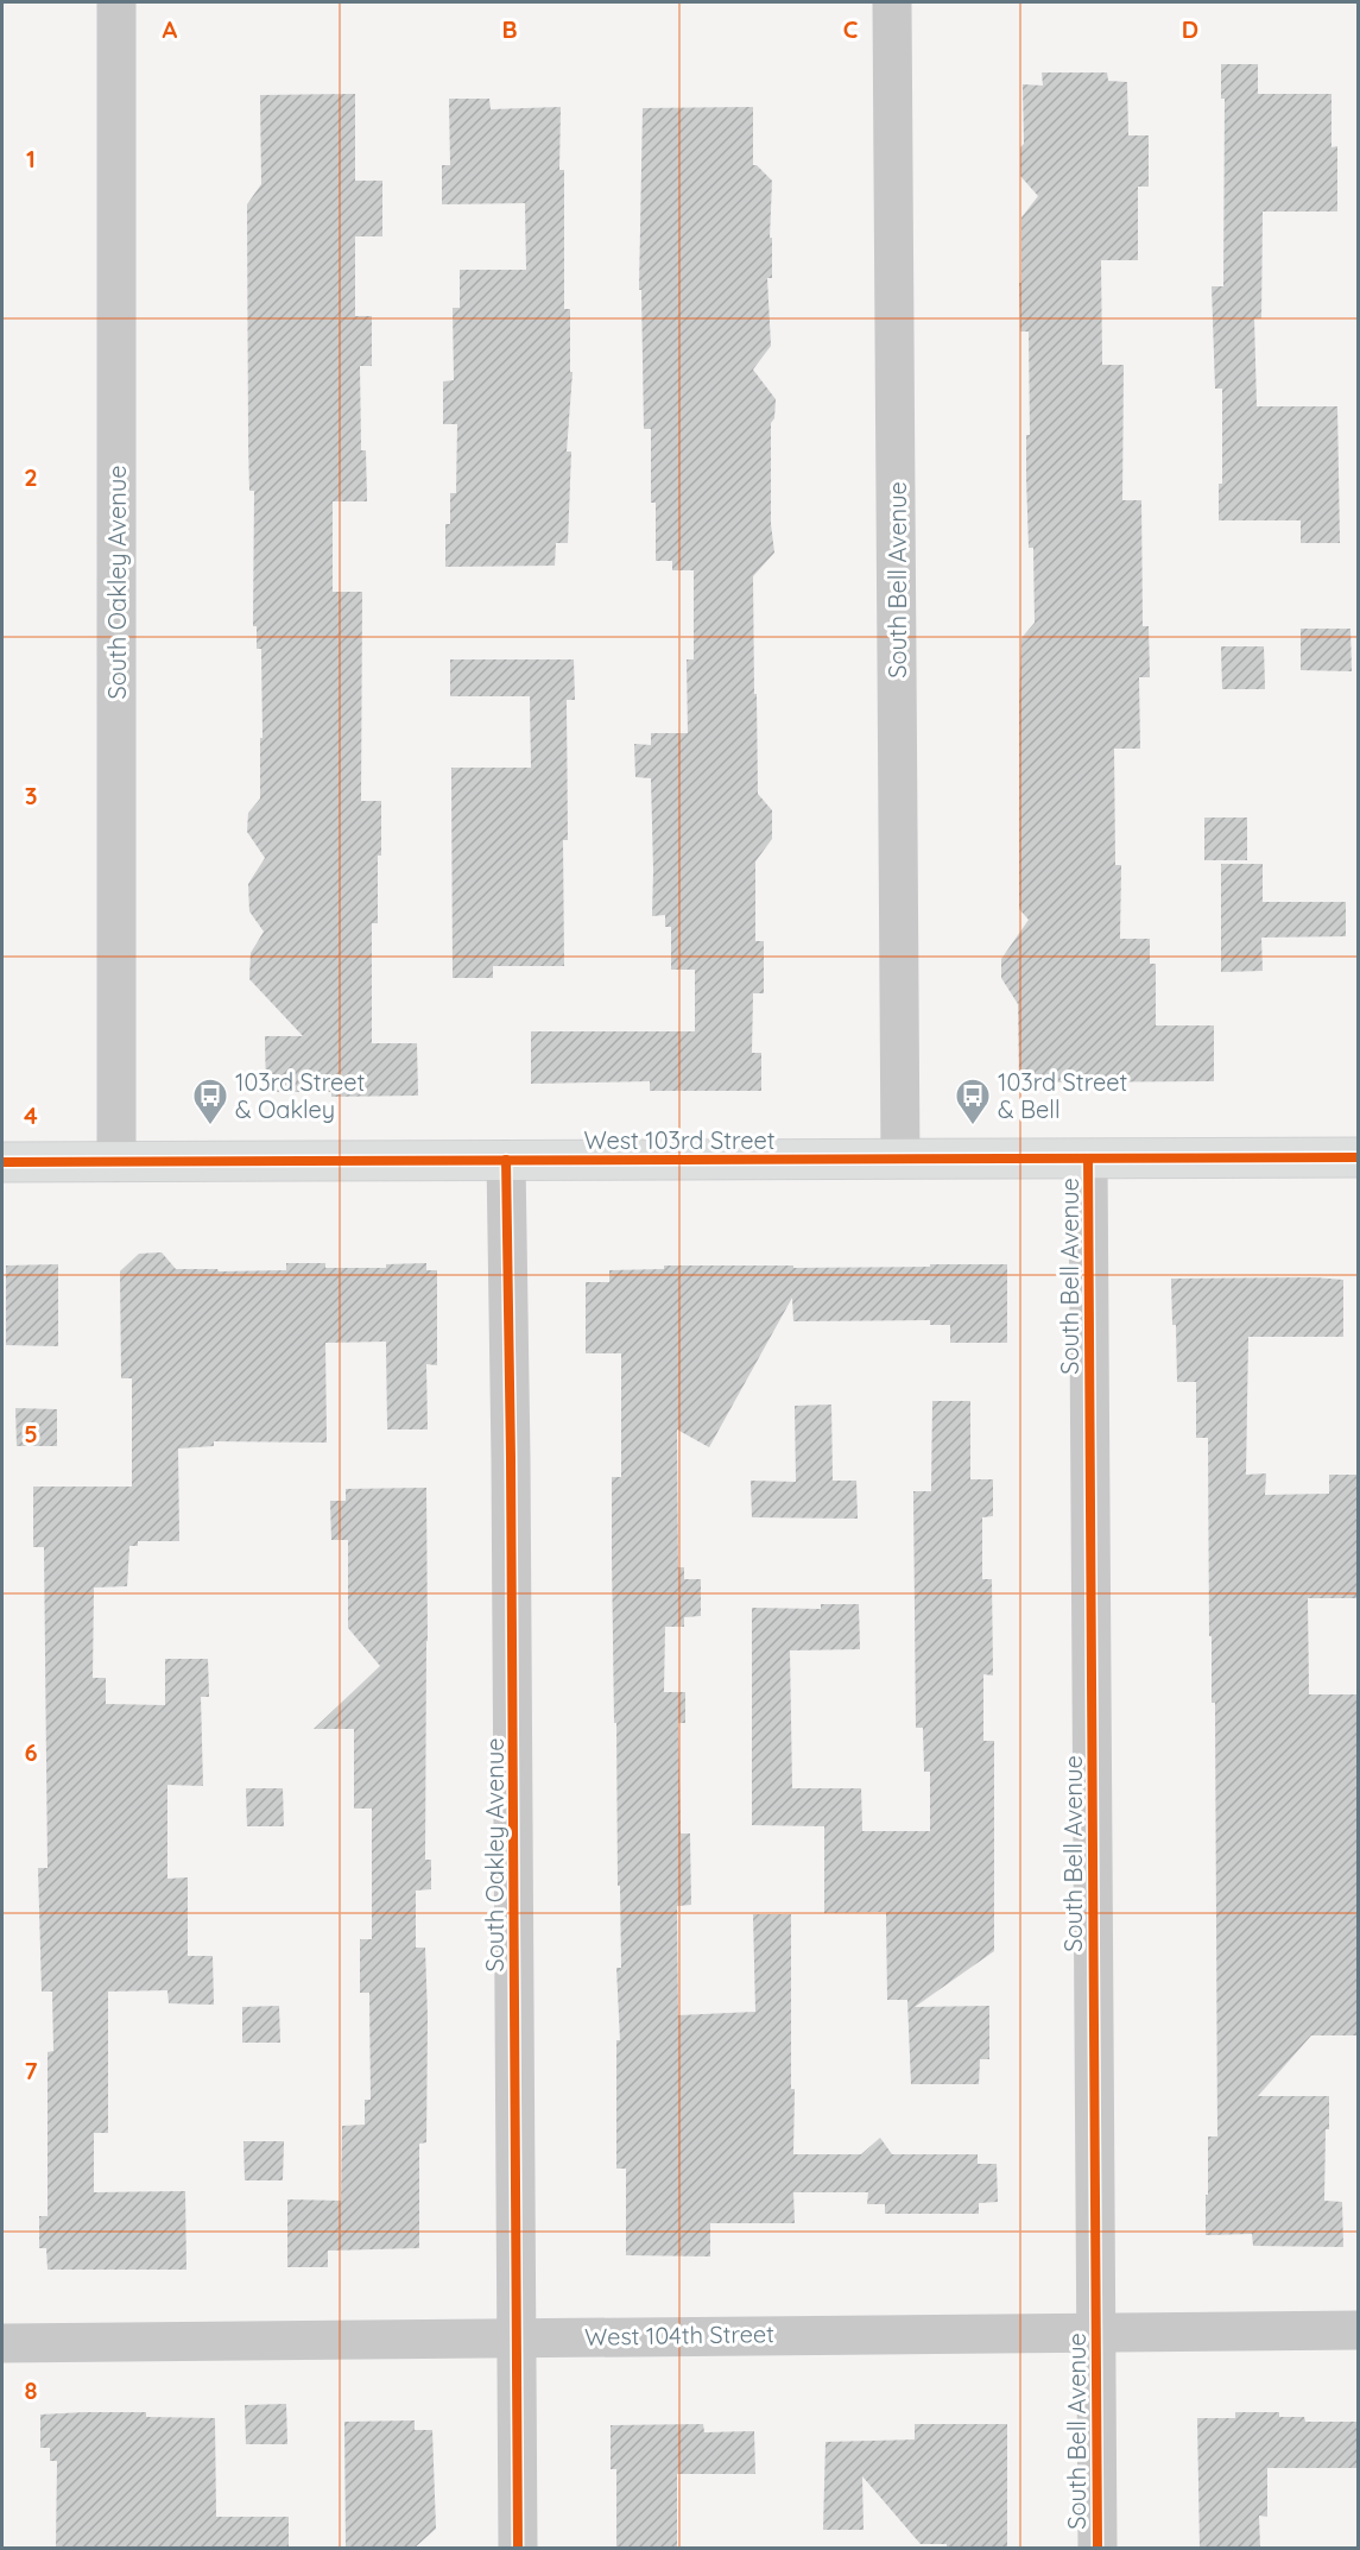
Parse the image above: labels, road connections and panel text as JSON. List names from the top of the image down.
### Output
{
  "streets": {
    "main road": ["West 103rd Street"],
    "street": ["South Bell Avenue", "South Oakley Avenue", "West 104th Street"]
  },
  "crossings": [
    ["South Bell Avenue", "West 103rd Street"],
    ["South Bell Avenue", "West 104th Street"],
    ["South Oakley Avenue", "West 103rd Street"],
    ["South Oakley Avenue", "West 104th Street"]
  ],
  "places": {
    "bus stop": ["103rd Street & Oakley", "103rd Street & Bell"]
  },
  "grid": {
    "columns": [
      "A",
      "B",
      "C",
      "D"
    ],
    "rows": [
      "1",
      "2",
      "3",
      "4",
      "5",
      "6",
      "7",
      "8"
    ]
  }
}
